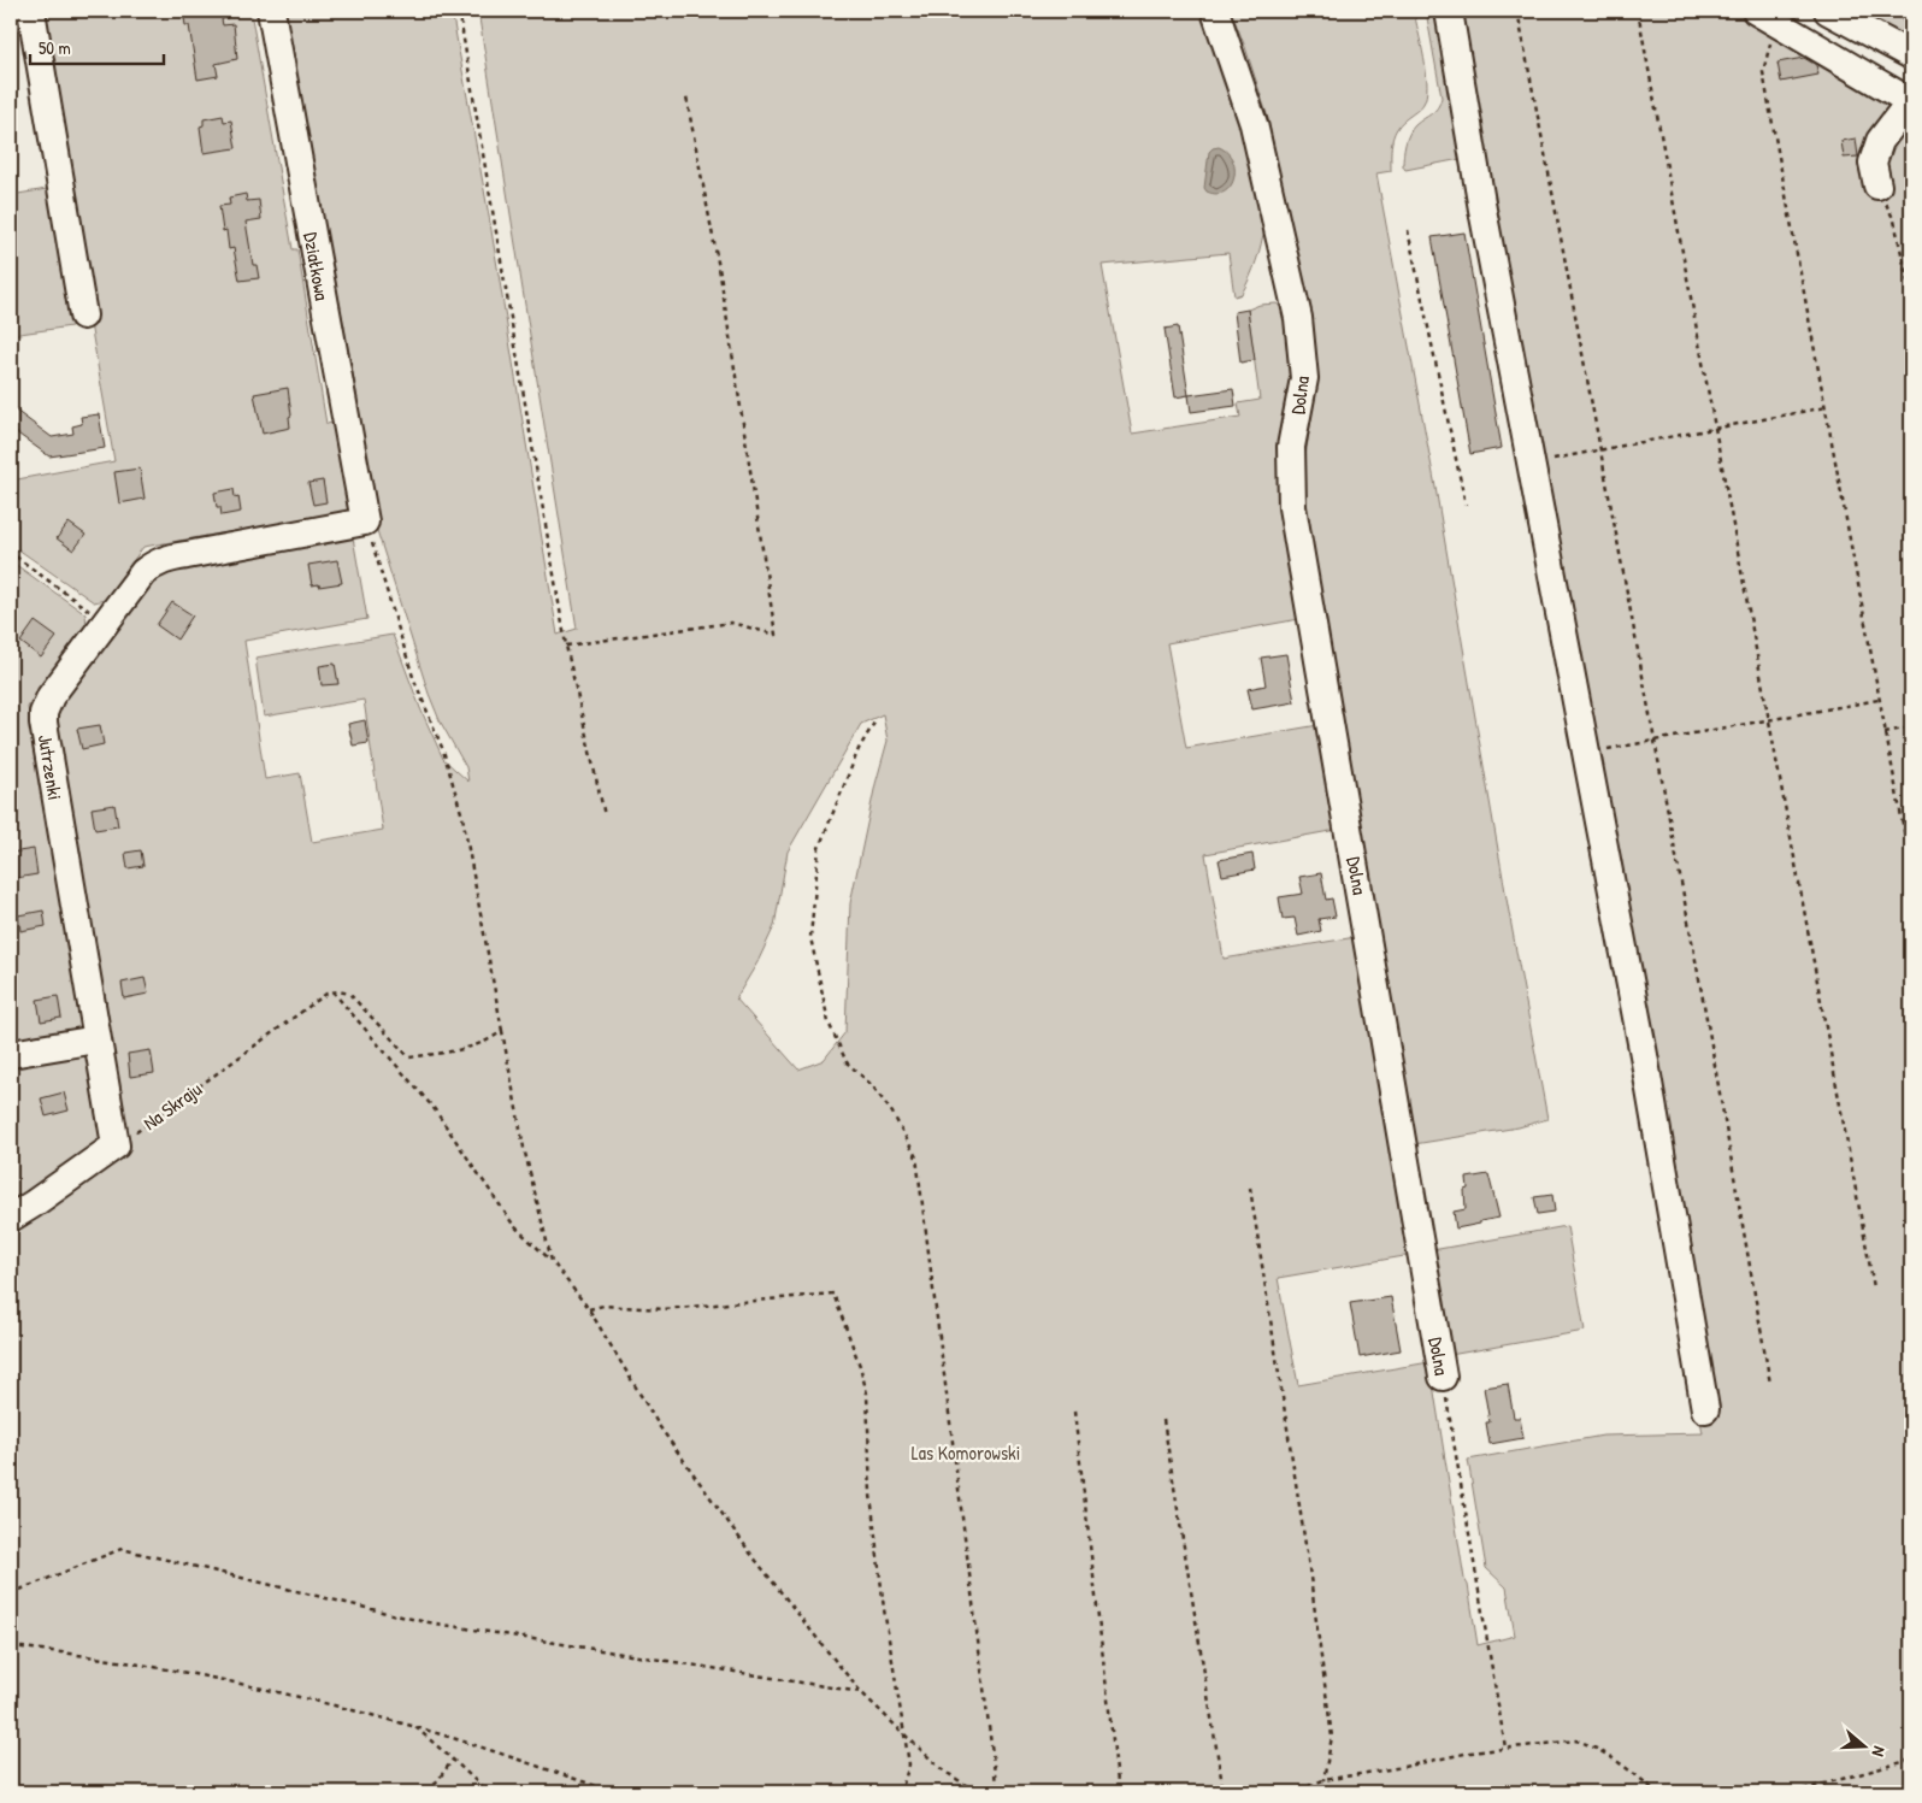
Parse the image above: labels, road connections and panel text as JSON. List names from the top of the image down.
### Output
{
  "streets": {
    "street": ["Działkowa", "Dolna", "Jutrzenki"],
    "path": ["Na Skraju"]
  },
  "crossings": [
    ["Działkowa", "Jutrzenki"],
    ["Jutrzenki", "Na Skraju"]
  ],
  "parks": ["Las Komorowski"],
  "scale_bar": "50 m",
  "north": "right"
}
